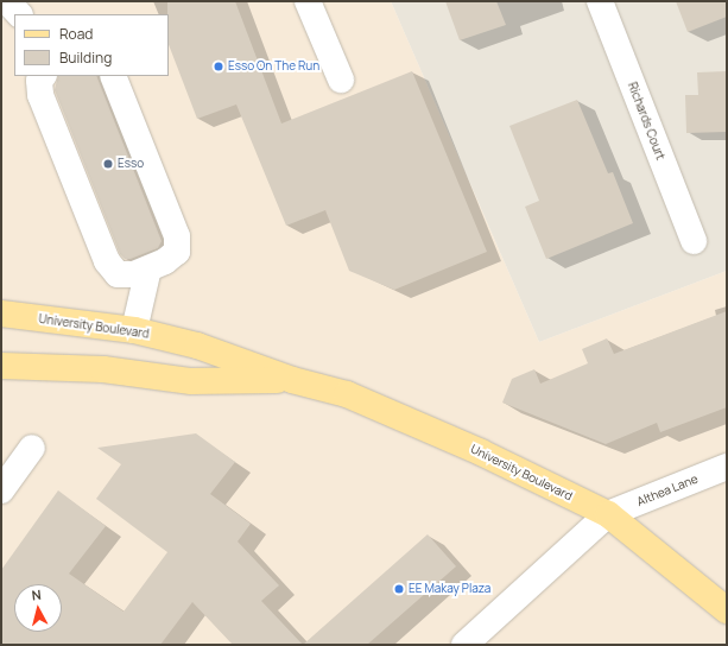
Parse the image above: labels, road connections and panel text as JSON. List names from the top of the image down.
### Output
{
  "streets": {
    "main road": ["University Boulevard"],
    "street": ["Richards Court", "Althea Lane"]
  },
  "crossings": [
    ["University Boulevard", "Althea Lane"]
  ],
  "places": ["Esso On The Run", "Esso", "EE Makay Plaza"],
  "legend": ["Road", "Building"],
  "north": "top"
}
